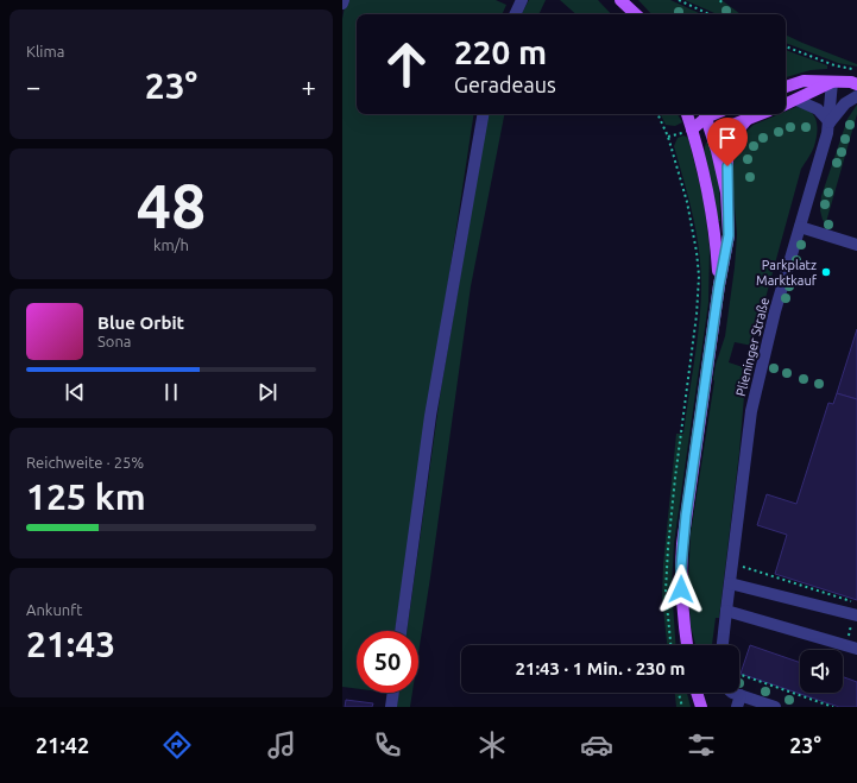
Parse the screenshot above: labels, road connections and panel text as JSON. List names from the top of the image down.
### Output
{
  "streets": {
    "street": ["Plieninger Straße"]
  },
  "places": ["Parkplatz Marktkauf"],
  "page": {
    "tile": [
      "Klima",
      ["48", "km/h"],
      ["Reichweite · 25%", "125 km"],
      ["Ankunft", "21:43"]
    ],
    "turn": ["220 m", "Geradeaus"],
    "heat": ["−", "23°", "+"],
    "song": ["Blue Orbit", "Sona"],
    "limit": "50",
    "trip": "21:43 · 1 Min. · 230 m",
    "tabs": ["21:42", "23°"]
  }
}
